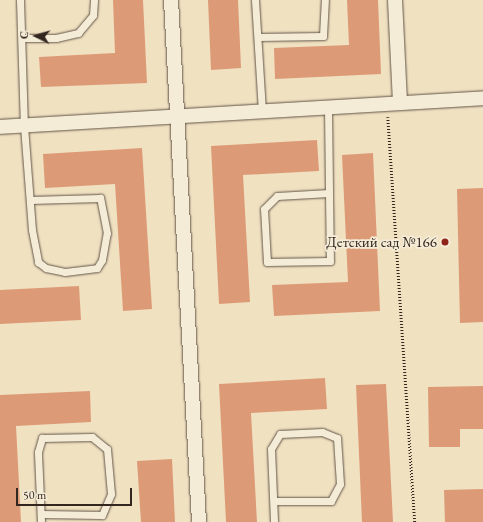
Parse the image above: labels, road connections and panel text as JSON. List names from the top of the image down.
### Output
{
  "places": ["Детский сад №166"],
  "scale_bar": "50 m",
  "north": "left"
}
